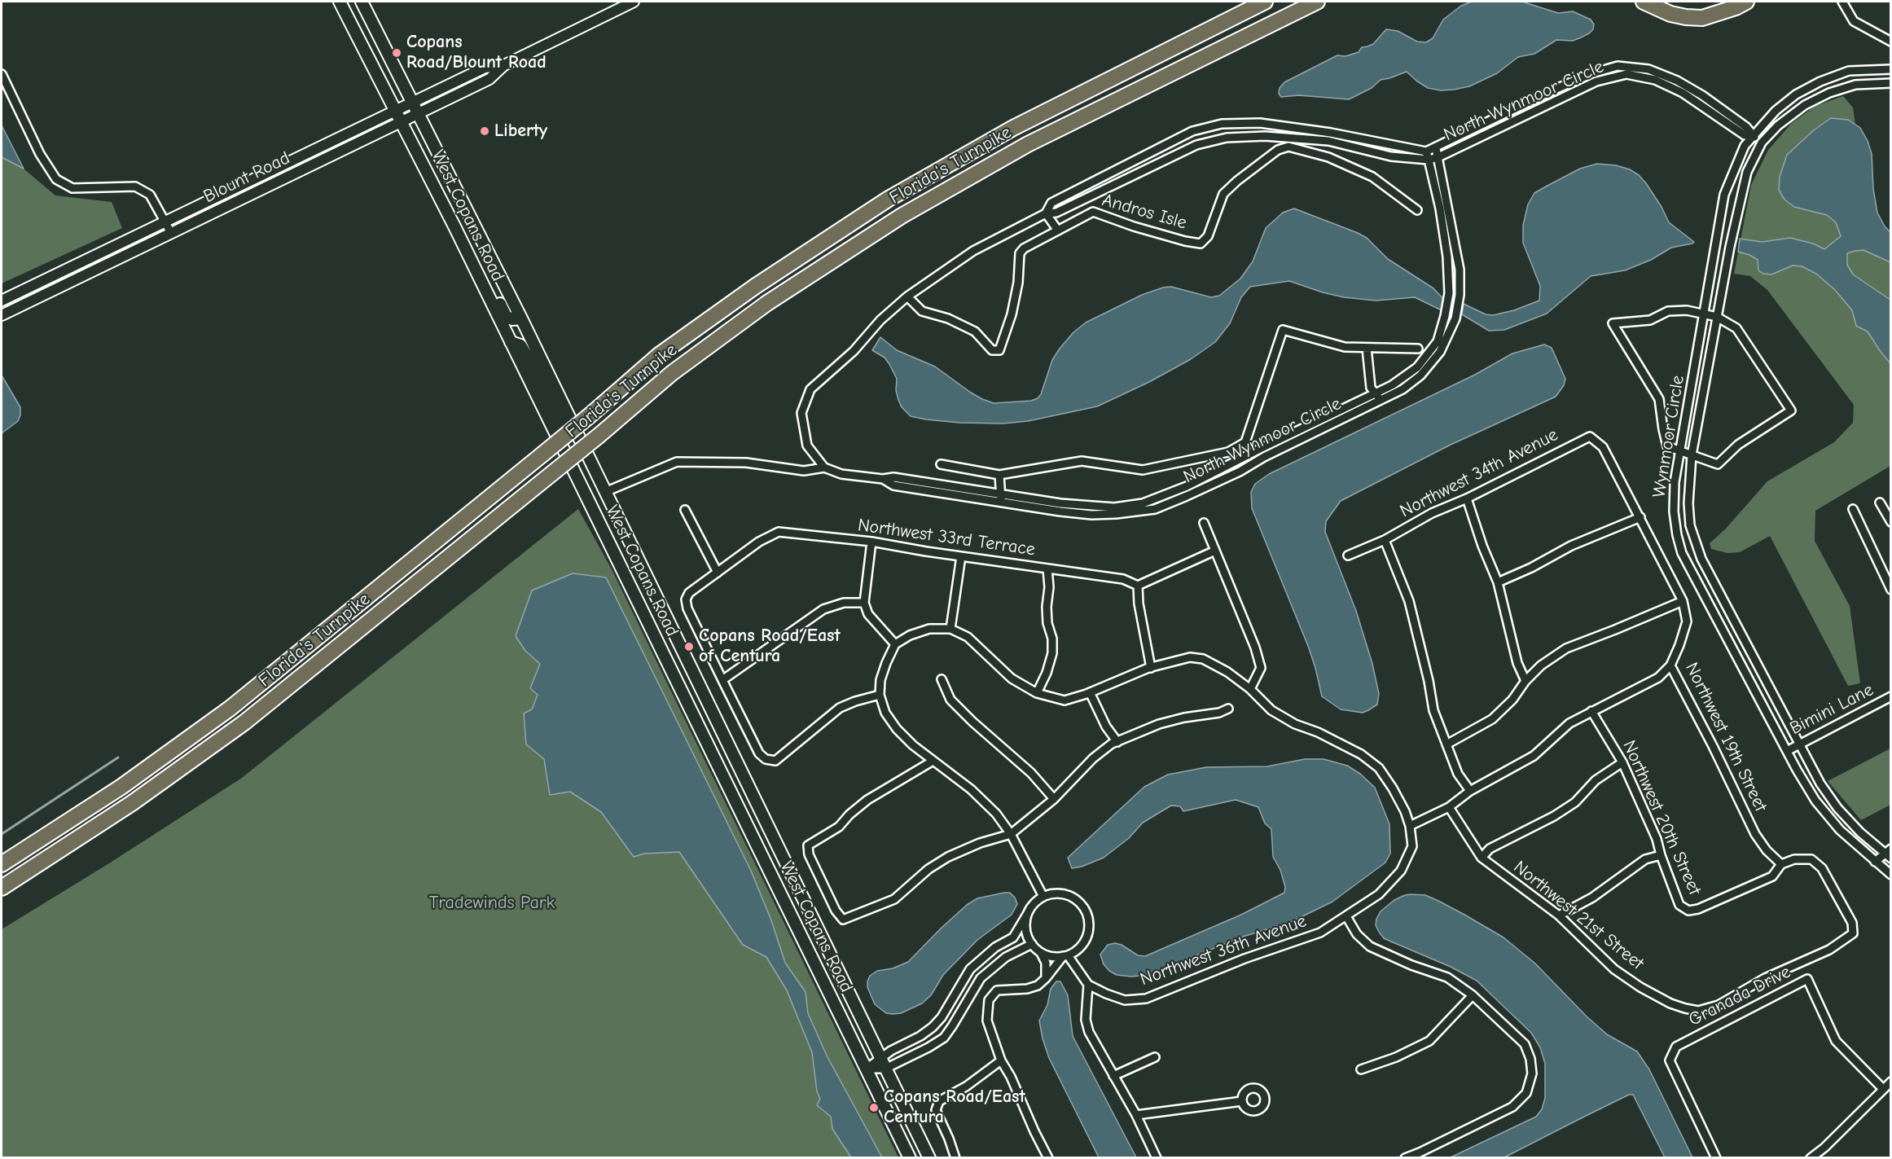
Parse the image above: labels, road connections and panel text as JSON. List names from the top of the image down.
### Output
{
  "streets": {
    "highway": ["Florida's Turnpike"],
    "main road": ["West Copans Road"],
    "street": [
      "North Wynmoor Circle",
      "Blount Road",
      "Andros Isle",
      "Wynmoor Circle",
      "Northwest 34th Avenue",
      "Northwest 33rd Terrace",
      "Bimini Lane",
      "Northwest 19th Street",
      "Northwest 20th Street",
      "Northwest 21st Street",
      "Northwest 36th Avenue",
      "Granada Drive"
    ]
  },
  "crossings": [
    ["North Wynmoor Circle", "Andros Isle"],
    ["North Wynmoor Circle", "Wynmoor Circle"],
    ["Blount Road", "West Copans Road"],
    ["Wynmoor Circle", "Bimini Lane"],
    ["Northwest 34th Avenue", "Northwest 19th Street"],
    ["Northwest 19th Street", "Northwest 20th Street"],
    ["Northwest 19th Street", "Northwest 21st Street"],
    ["Northwest 20th Street", "Northwest 21st Street"]
  ],
  "parks": ["Tradewinds Park"],
  "places": [
    "Copans Road/Blount Road",
    "Liberty",
    "Copans Road/East of Centura",
    "Copans Road/East Centura"
  ]
}
